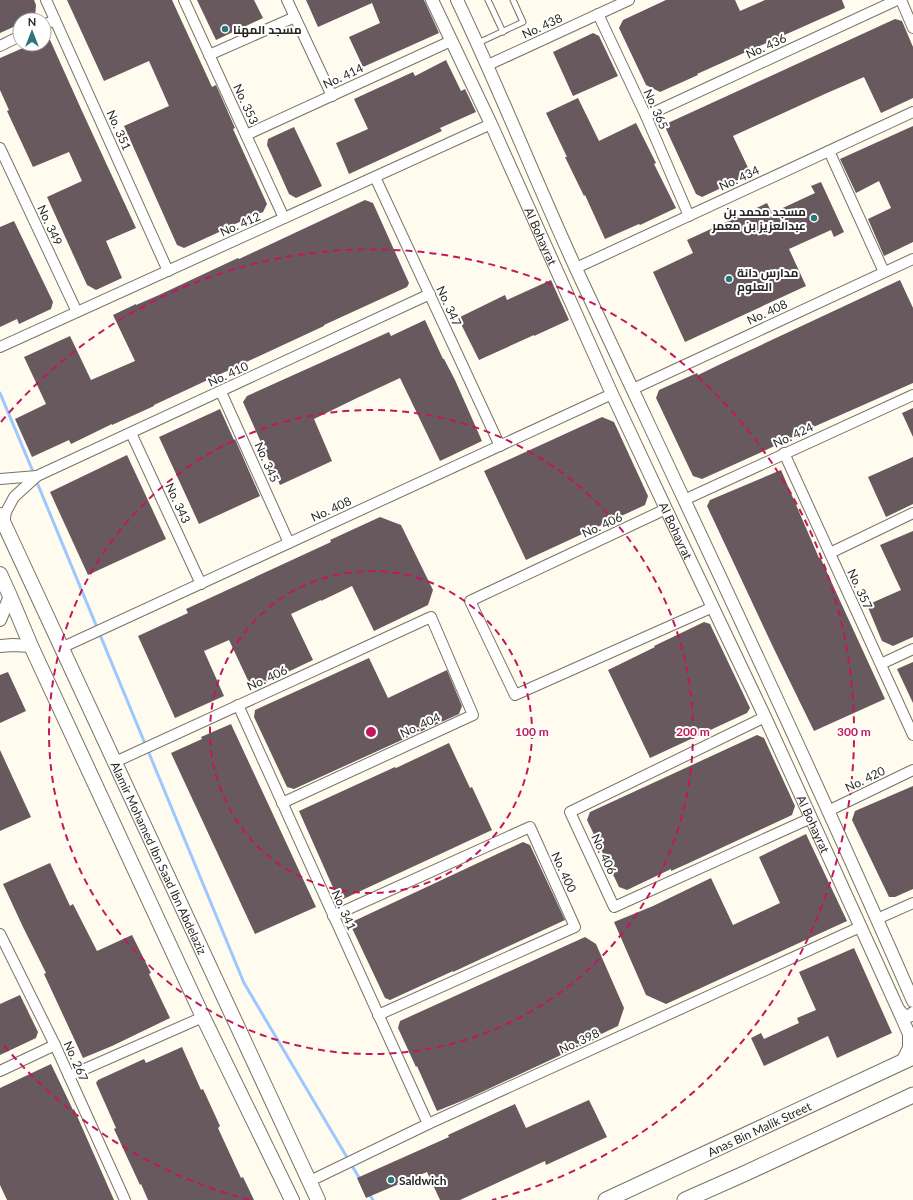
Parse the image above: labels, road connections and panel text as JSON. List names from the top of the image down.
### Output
{
  "streets": {
    "main road": ["Alamir Mohamed Ibn Saad Ibn Abdelaziz", "Anas Bin Malik Street"],
    "street": [
      "No. 438",
      "No. 436",
      "No. 414",
      "No. 353",
      "No. 365",
      "No. 351",
      "No. 434",
      "No. 412",
      "No. 349",
      "Al Bohayrat",
      "No. 347",
      "No. 408",
      "No. 410",
      "No. 424",
      "No. 345",
      "No. 343",
      "No. 406",
      "No. 357",
      "No. 404",
      "No. 420",
      "No. 400",
      "No. 341",
      "No. 398",
      "No. 267"
    ]
  },
  "crossings": [
    ["No. 438", "No. 365"],
    ["No. 438", "Al Bohayrat"],
    ["No. 436", "No. 365"],
    ["No. 414", "No. 353"],
    ["No. 414", "Al Bohayrat"],
    ["No. 353", "No. 412"],
    ["No. 365", "No. 434"],
    ["No. 351", "No. 412"],
    ["No. 434", "Al Bohayrat"],
    ["No. 412", "No. 349"],
    ["No. 412", "Al Bohayrat"],
    ["No. 412", "No. 347"],
    ["Al Bohayrat", "No. 408"],
    ["Al Bohayrat", "No. 424"],
    ["Al Bohayrat", "No. 406"],
    ["Al Bohayrat", "No. 420"],
    ["Al Bohayrat", "No. 398"],
    ["Al Bohayrat", "Anas Bin Malik Street"],
    ["No. 347", "No. 408"],
    ["No. 347", "No. 410"],
    ["No. 408", "No. 345"],
    ["No. 408", "No. 343"],
    ["No. 408", "Alamir Mohamed Ibn Saad Ibn Abdelaziz"],
    ["No. 410", "No. 345"],
    ["No. 410", "No. 343"],
    ["No. 424", "No. 357"],
    ["No. 406", "No. 404"],
    ["No. 406", "Alamir Mohamed Ibn Saad Ibn Abdelaziz"],
    ["No. 406", "No. 341"],
    ["No. 404", "No. 341"],
    ["Alamir Mohamed Ibn Saad Ibn Abdelaziz", "No. 398"],
    ["No. 400", "No. 341"],
    ["No. 341", "No. 398"]
  ],
  "places": [
    "مسجد المهنا",
    "مسجد محمد بن عبدالعزيز بن معمر",
    "مدارس دانة العلوم",
    "Saldwich"
  ],
  "north": "top",
  "rings": ["100 m", "200 m", "300 m"]
}
